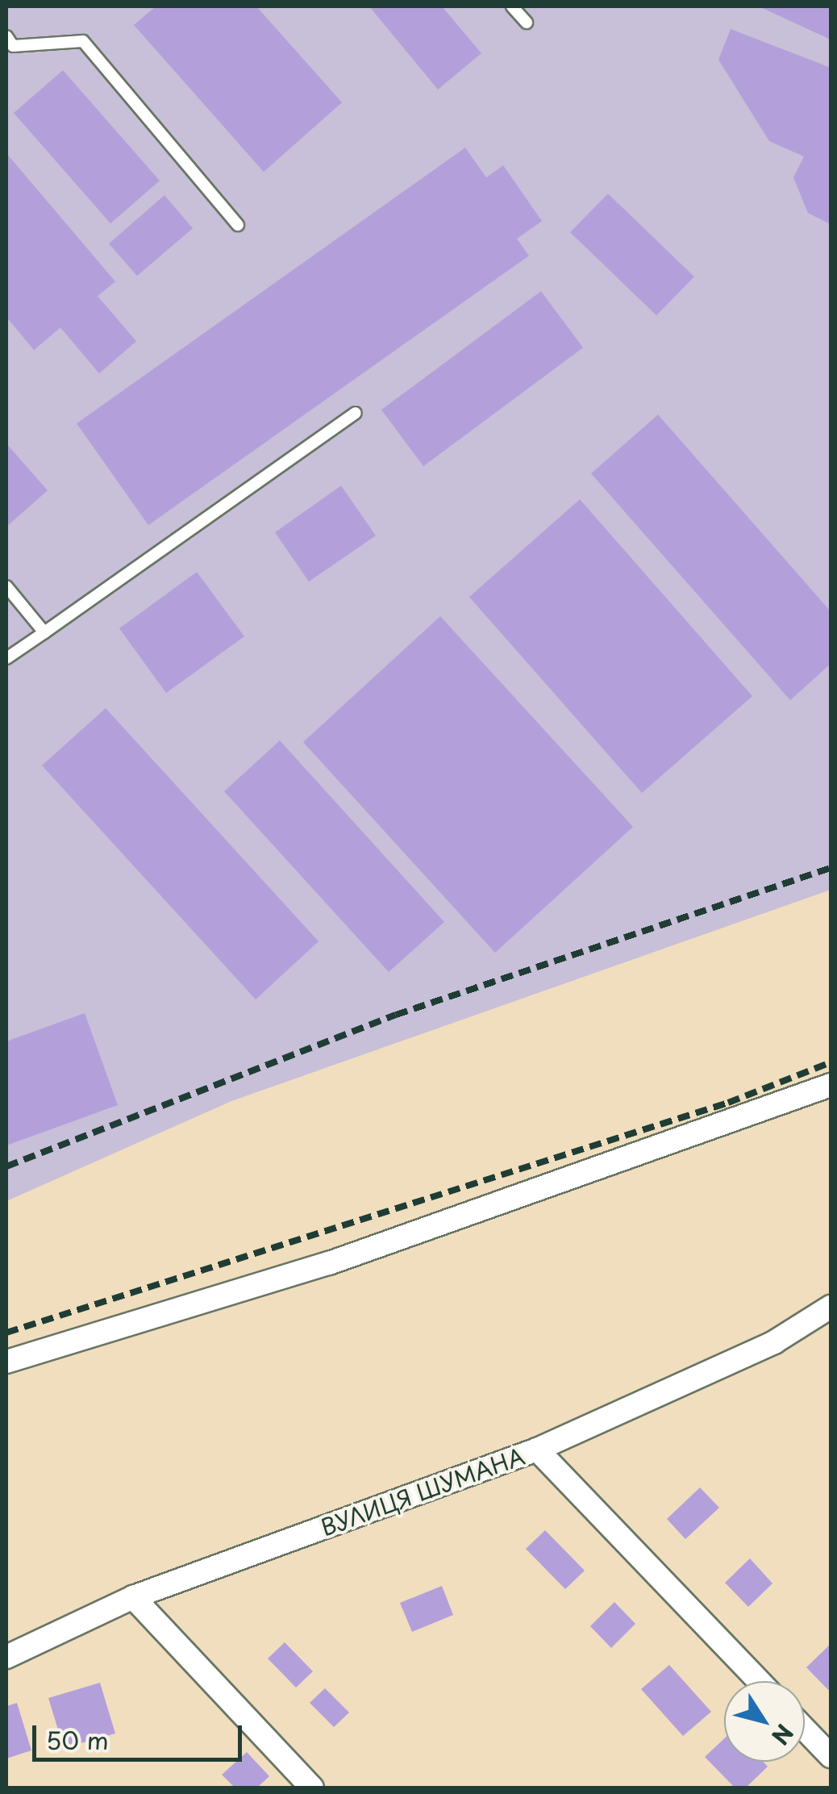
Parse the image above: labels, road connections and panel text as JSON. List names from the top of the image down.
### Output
{
  "streets": {
    "street": ["ВУЛИЦЯ ШУМАНА"]
  },
  "scale_bar": "50 m",
  "north": "bottom right"
}
